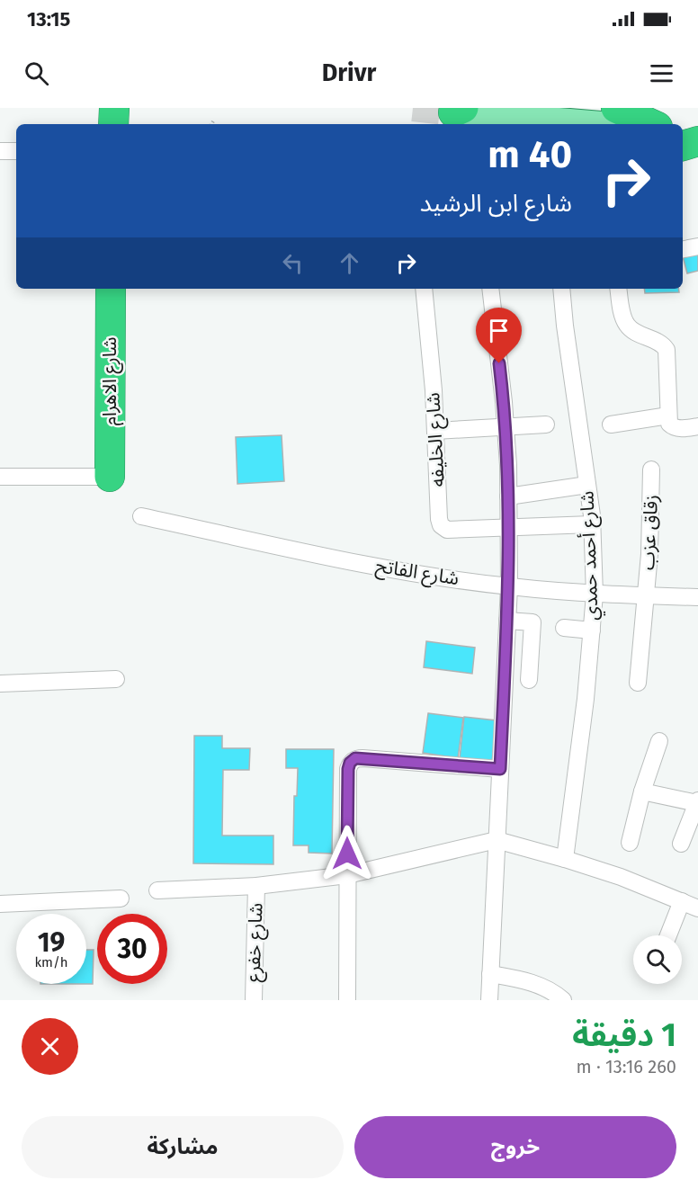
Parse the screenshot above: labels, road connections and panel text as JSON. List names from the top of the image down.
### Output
{
  "streets": {
    "highway": ["شارع الاهرام"],
    "street": [
      "شارع الخليفه",
      "زقاق عزب",
      "شارع أحمد حمدي",
      "شارع الفاتح",
      "شارع خفرع"
    ]
  },
  "crossings": [
    ["زقاق عزب", "شارع الفاتح"],
    ["شارع أحمد حمدي", "شارع الفاتح"]
  ],
  "page": {
    "status": "13:15",
    "header": "Drivr",
    "turn": ["40 m", "شارع ابن الرشيد"],
    "speed": "19 km/h",
    "limit": "30",
    "heading": ["1 دقيقة", "260 m · 13:16"],
    "buttons": ["خروج", "مشاركة"]
  }
}
